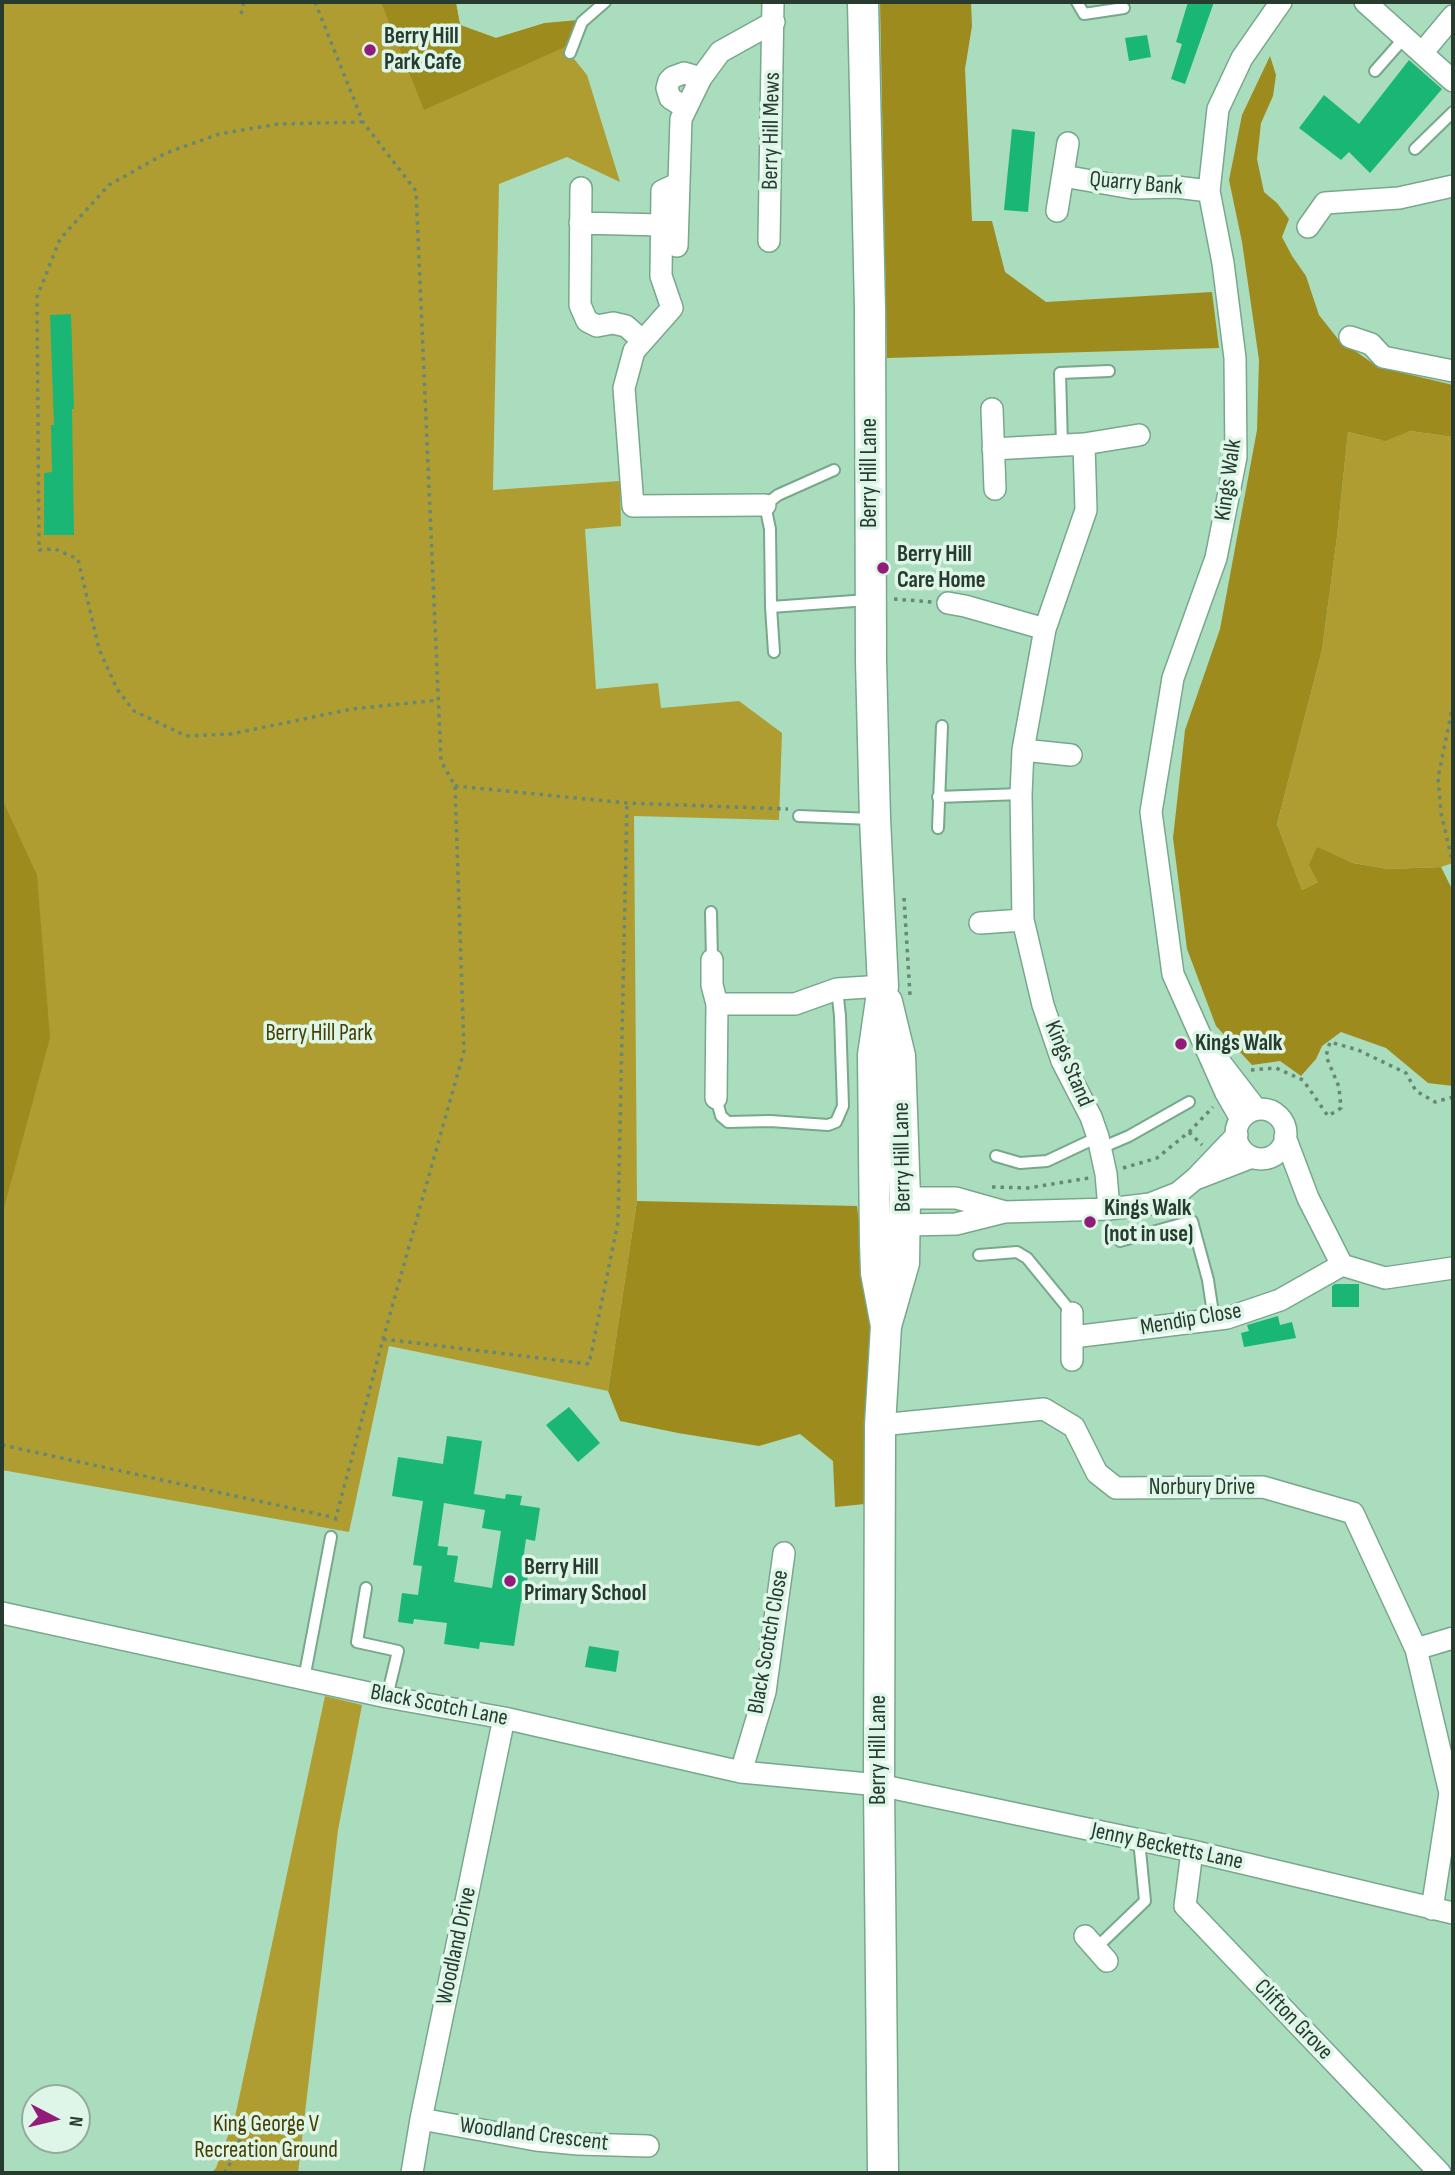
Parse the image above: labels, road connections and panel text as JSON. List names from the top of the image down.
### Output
{
  "streets": {
    "street": [
      "Berry Hill Mews",
      "Quarry Bank",
      "Berry Hill Lane",
      "Kings Walk",
      "Kings Stand",
      "Mendip Close",
      "Norbury Drive",
      "Black Scotch Close",
      "Black Scotch Lane",
      "Jenny Becketts Lane",
      "Woodland Drive",
      "Clifton Grove",
      "Woodland Crescent"
    ]
  },
  "crossings": [
    ["Quarry Bank", "Kings Walk"],
    ["Berry Hill Lane", "Norbury Drive"],
    ["Berry Hill Lane", "Black Scotch Lane"],
    ["Berry Hill Lane", "Jenny Becketts Lane"],
    ["Norbury Drive", "Jenny Becketts Lane"],
    ["Black Scotch Close", "Black Scotch Lane"],
    ["Black Scotch Lane", "Jenny Becketts Lane"],
    ["Black Scotch Lane", "Woodland Drive"],
    ["Jenny Becketts Lane", "Clifton Grove"],
    ["Woodland Drive", "Woodland Crescent"]
  ],
  "parks": ["Berry Hill Park", "King George V Recreation Ground"],
  "places": [
    "Berry Hill Park Cafe",
    "Berry Hill Care Home",
    "Kings Walk",
    "Kings Walk (not in use)",
    "Berry Hill Primary School"
  ],
  "north": "right"
}
